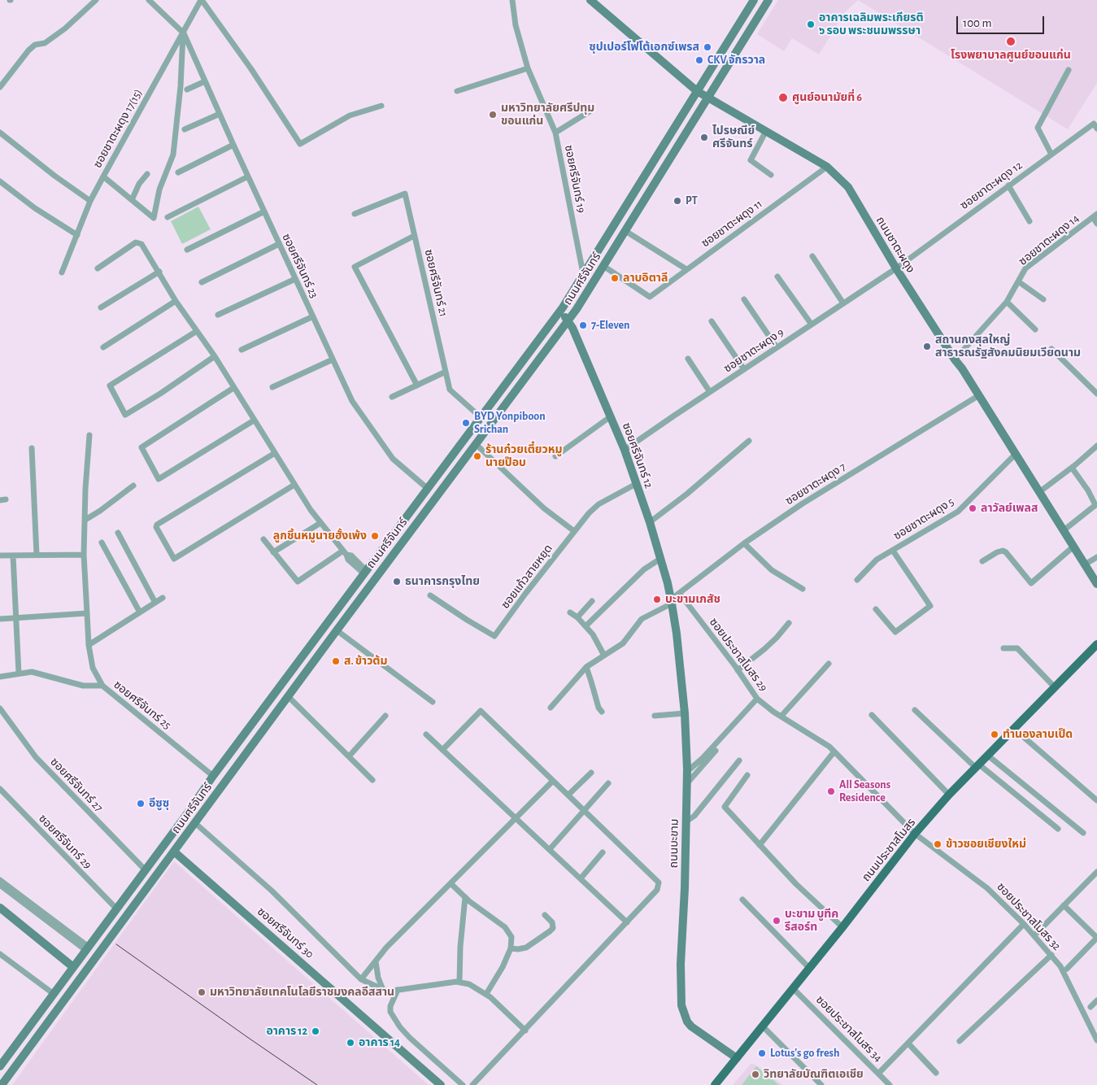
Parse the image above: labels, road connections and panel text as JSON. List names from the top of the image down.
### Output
{
  "streets": {
    "main road": [
      "ถนนชาตะผดุง",
      "ถนนศรีจันทร์",
      "ซอยศรีจันทร์ 12",
      "ถนนบะขาม",
      "ถนนประชาสโมสร",
      "ซอยศรีจันทร์ 30"
    ],
    "street": [
      "ซอยชาตะผดุง 17(15)",
      "ซอยศรีจันทร์ 19",
      "ซอยชาตะผดุง 12",
      "ซอยชาตะผดุง 11",
      "ซอยชาตะผดุง 14",
      "ซอยศรีจันทร์ 23",
      "ซอยศรีจันทร์ 21",
      "ซอยชาตะผดุง 9",
      "ซอยชาตะผดุง 7",
      "ซอยชาตะผดุง 5",
      "ซอยแก้วสายหยุด",
      "ซอยประชาสโมสร 29",
      "ซอยศรีจันทร์ 25",
      "ซอยศรีจันทร์ 27",
      "ซอยศรีจันทร์ 29",
      "ซอยประชาสโมสร 32",
      "ซอยประชาสโมสร 34"
    ]
  },
  "crossings": [
    ["ซอยชาตะผดุง 17(15)", "ซอยศรีจันทร์ 23"],
    ["ซอยศรีจันทร์ 19", "ถนนศรีจันทร์"],
    ["ซอยชาตะผดุง 12", "ถนนชาตะผดุง"],
    ["ซอยชาตะผดุง 12", "ซอยชาตะผดุง 9"],
    ["ซอยชาตะผดุง 11", "ถนนชาตะผดุง"],
    ["ซอยชาตะผดุง 11", "ถนนศรีจันทร์"],
    ["ซอยชาตะผดุง 14", "ถนนชาตะผดุง"],
    ["ถนนชาตะผดุง", "ถนนศรีจันทร์"],
    ["ถนนชาตะผดุง", "ซอยชาตะผดุง 9"],
    ["ถนนชาตะผดุง", "ซอยชาตะผดุง 7"],
    ["ถนนชาตะผดุง", "ซอยชาตะผดุง 5"],
    ["ซอยศรีจันทร์ 23", "ถนนศรีจันทร์"],
    ["ถนนศรีจันทร์", "ซอยศรีจันทร์ 21"],
    ["ถนนศรีจันทร์", "ซอยศรีจันทร์ 12"],
    ["ถนนศรีจันทร์", "ซอยศรีจันทร์ 25"],
    ["ถนนศรีจันทร์", "ซอยศรีจันทร์ 27"],
    ["ถนนศรีจันทร์", "ซอยศรีจันทร์ 29"],
    ["ถนนศรีจันทร์", "ซอยศรีจันทร์ 30"],
    ["ซอยชาตะผดุง 9", "ซอยศรีจันทร์ 12"],
    ["ซอยศรีจันทร์ 12", "ซอยชาตะผดุง 7"],
    ["ซอยศรีจันทร์ 12", "ซอยแก้วสายหยุด"],
    ["ซอยศรีจันทร์ 12", "ถนนบะขาม"],
    ["ซอยชาตะผดุง 7", "ซอยประชาสโมสร 29"],
    ["ซอยชาตะผดุง 7", "ถนนบะขาม"],
    ["ซอยประชาสโมสร 29", "ถนนประชาสโมสร"],
    ["ซอยประชาสโมสร 29", "ซอยประชาสโมสร 32"],
    ["ถนนบะขาม", "ถนนประชาสโมสร"],
    ["ถนนประชาสโมสร", "ซอยประชาสโมสร 32"],
    ["ถนนประชาสโมสร", "ซอยประชาสโมสร 34"]
  ],
  "places": [
    "อาคารเฉลิมพระเกียรติ ๖ รอบ พระชนมพรรษา",
    "โรงพยาบาลศูนย์ขอนแก่น",
    "ซุปเปอร์โฟโต้เอกซ์เพรส",
    "CKV จักรวาล",
    "ศูนย์อนามัยที่ 6",
    "มหาวิทยาลัยศรีปทุม ขอนแก่น",
    "ไปรษณีย์ ศรีจันทร์",
    "PT",
    "ลาบอิตาลี",
    "7-Eleven",
    "สถานกงสุลใหญ่ สาธารณรัฐสังคมนิยมเวียดนาม",
    "BYD Yonpiboon Srichan",
    "ร้านก๋วยเตี๋ยวหมู นายป๊อบ",
    "ลาวัลย์เพลส",
    "ลูกชิ้นหมูนายฮั้งเพ้ง",
    "ธนาคารกรุงไทย",
    "บะขามเภสัช",
    "ส. ข้าวต้ม",
    "ทำนองลาบเป็ด",
    "All Seasons Residence",
    "อีซูซุ",
    "ข้าวซอยเชียงใหม่",
    "บะขาม บูทีค รีสอร์ท",
    "มหาวิทยาลัยเทคโนโลยีราชมงคลอีสสาน",
    "อาคาร 12",
    "อาคาร 14",
    "Lotus's go fresh",
    "วิทยาลัยบัณฑิตเอเชีย"
  ],
  "scale_bar": "100 m"
}
